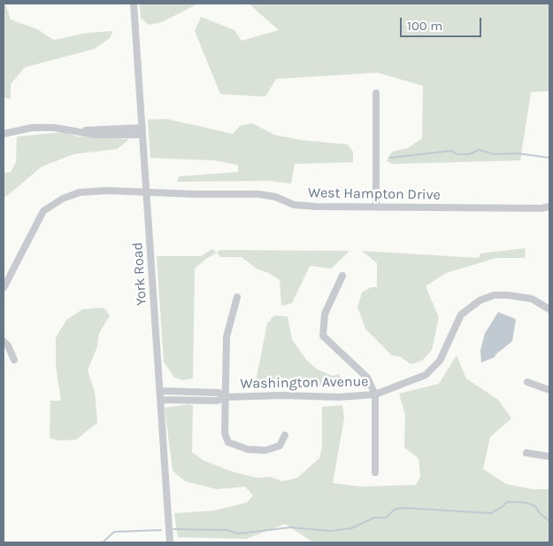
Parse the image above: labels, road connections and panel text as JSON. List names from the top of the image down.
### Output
{
  "streets": {
    "street": ["West Hampton Drive", "York Road", "Washington Avenue"]
  },
  "crossings": [
    ["West Hampton Drive", "York Road"],
    ["York Road", "Washington Avenue"]
  ],
  "scale_bar": "100 m"
}
